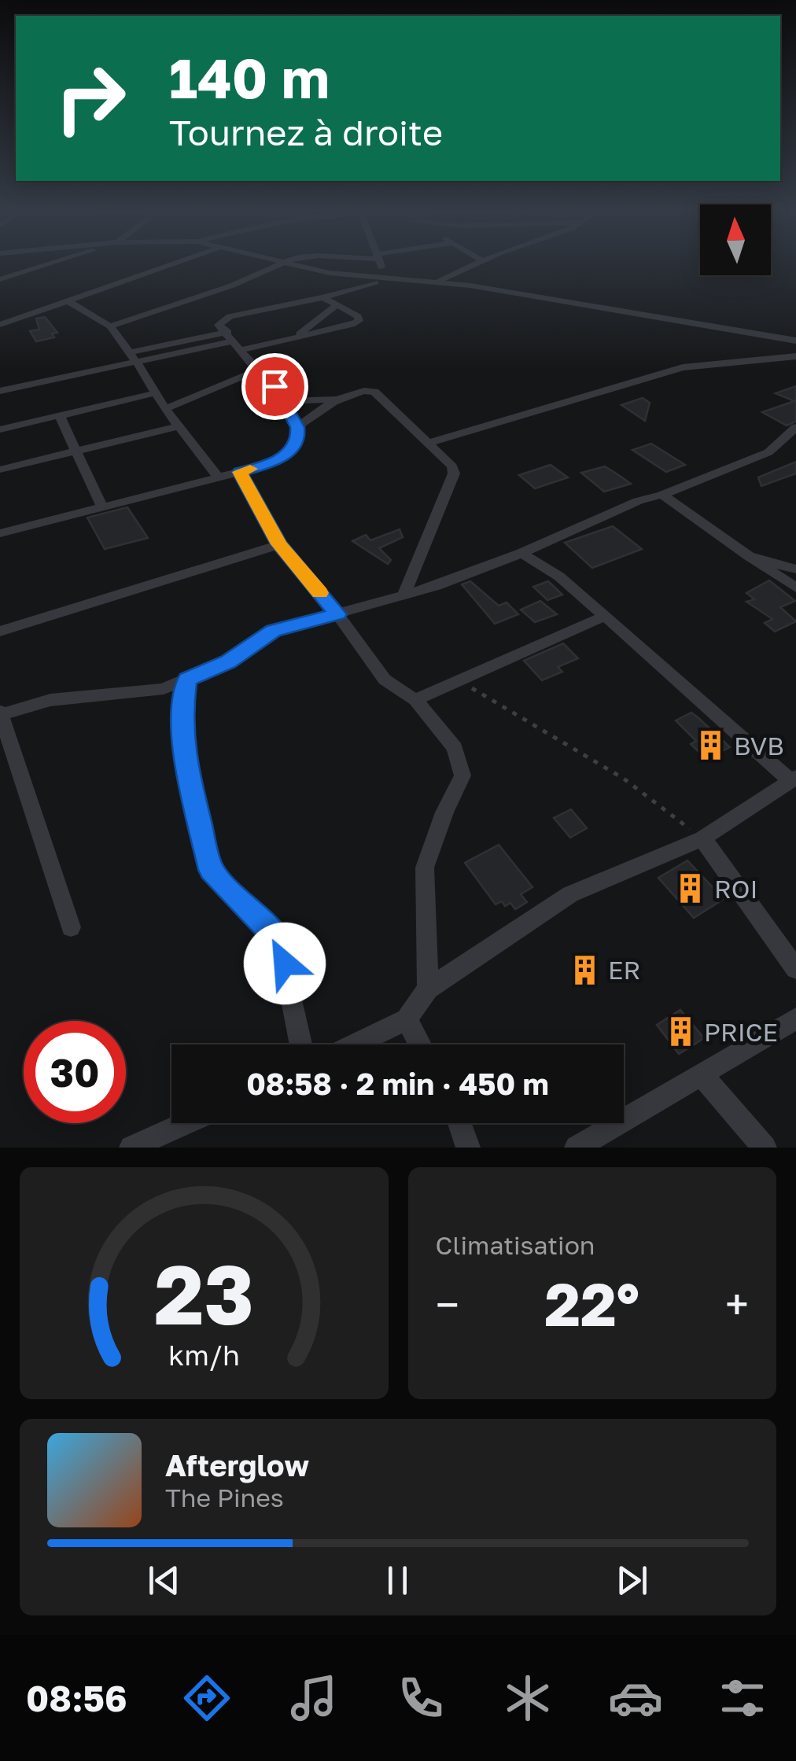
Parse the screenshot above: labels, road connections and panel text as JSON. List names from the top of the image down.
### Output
{
  "places": {
    "building": [
      "BVB",
      "ROI",
      "ER",
      "PRICE"
    ]
  },
  "north": "top",
  "page": {
    "turn": ["140 m", "Tournez à droite"],
    "limit": "30",
    "trip": "08:58 · 2 min · 450 m",
    "tile": "Climatisation",
    "heat": ["−", "22°", "+"],
    "song": ["Afterglow", "The Pines"],
    "tabs": "08:56",
    "gauge": ["23", "km/h"]
  }
}
